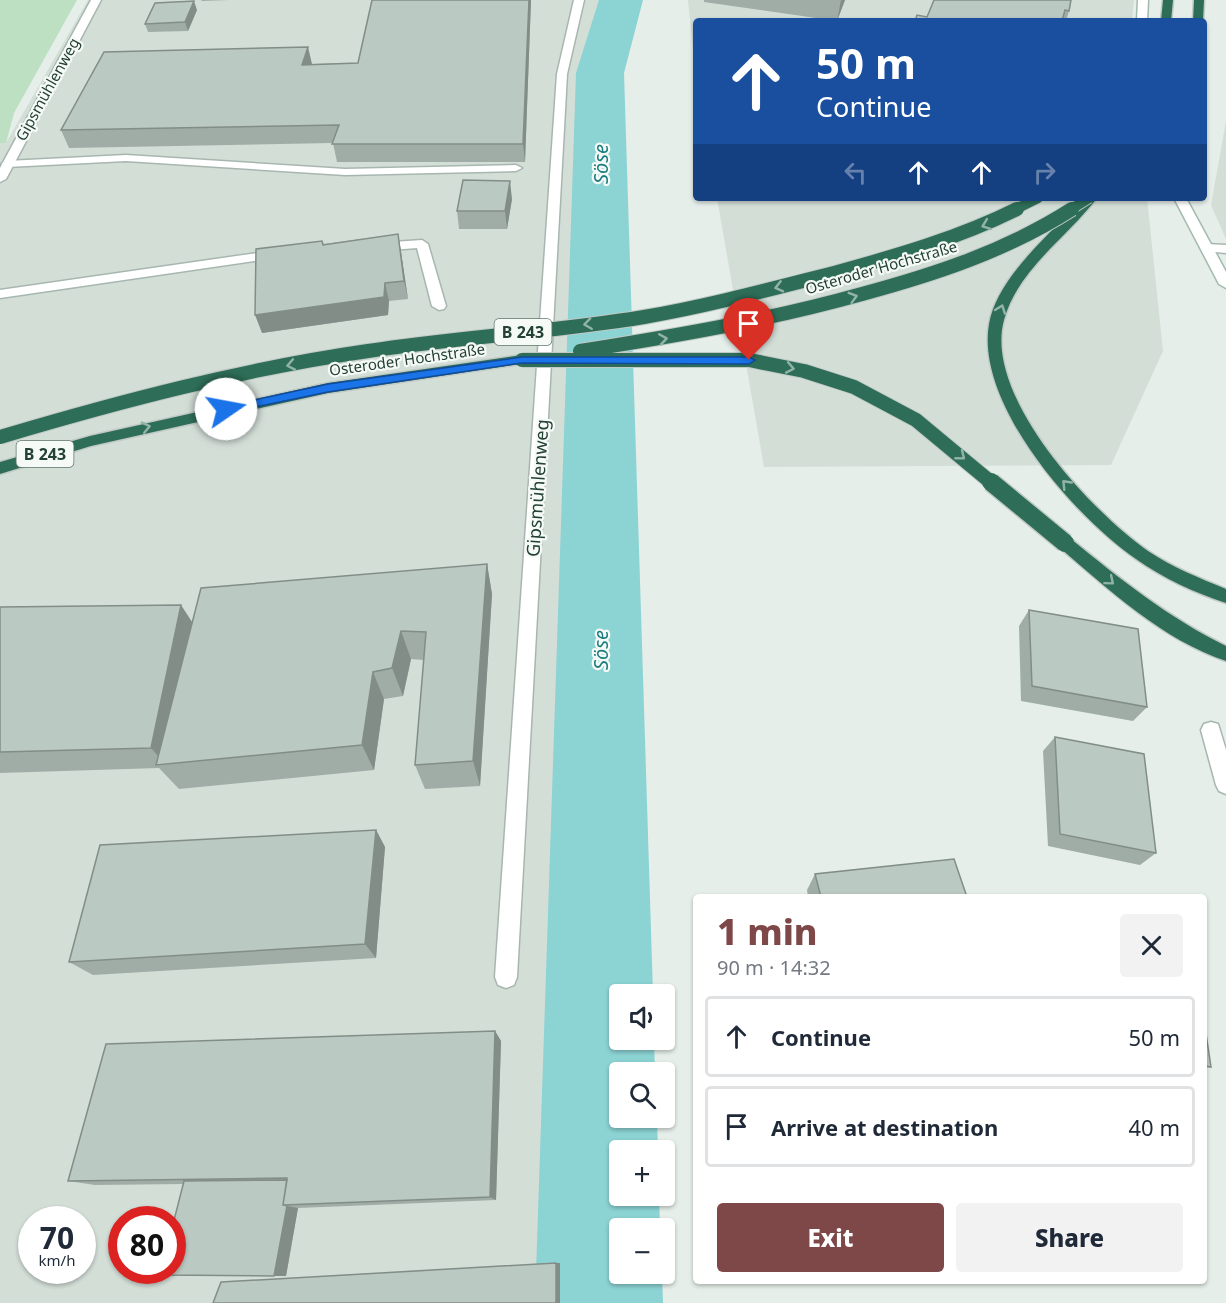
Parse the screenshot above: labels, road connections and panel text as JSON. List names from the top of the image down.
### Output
{
  "streets": {
    "highway": ["Osteroder Hochstraße", "B 243"],
    "street": ["Gipsmühlenweg"]
  },
  "water": ["Söse"],
  "page": {
    "turn": ["50 m", "Continue"],
    "heading": ["1 min", "90 m · 14:32"],
    "map_buttons": ["+", "−"],
    "list": [
      {
        "name": "Continue",
        "value": "50 m"
      },
      {
        "name": "Arrive at destination",
        "value": "40 m"
      }
    ],
    "buttons": ["Exit", "Share"],
    "speed": "70 km/h",
    "limit": "80"
  }
}
